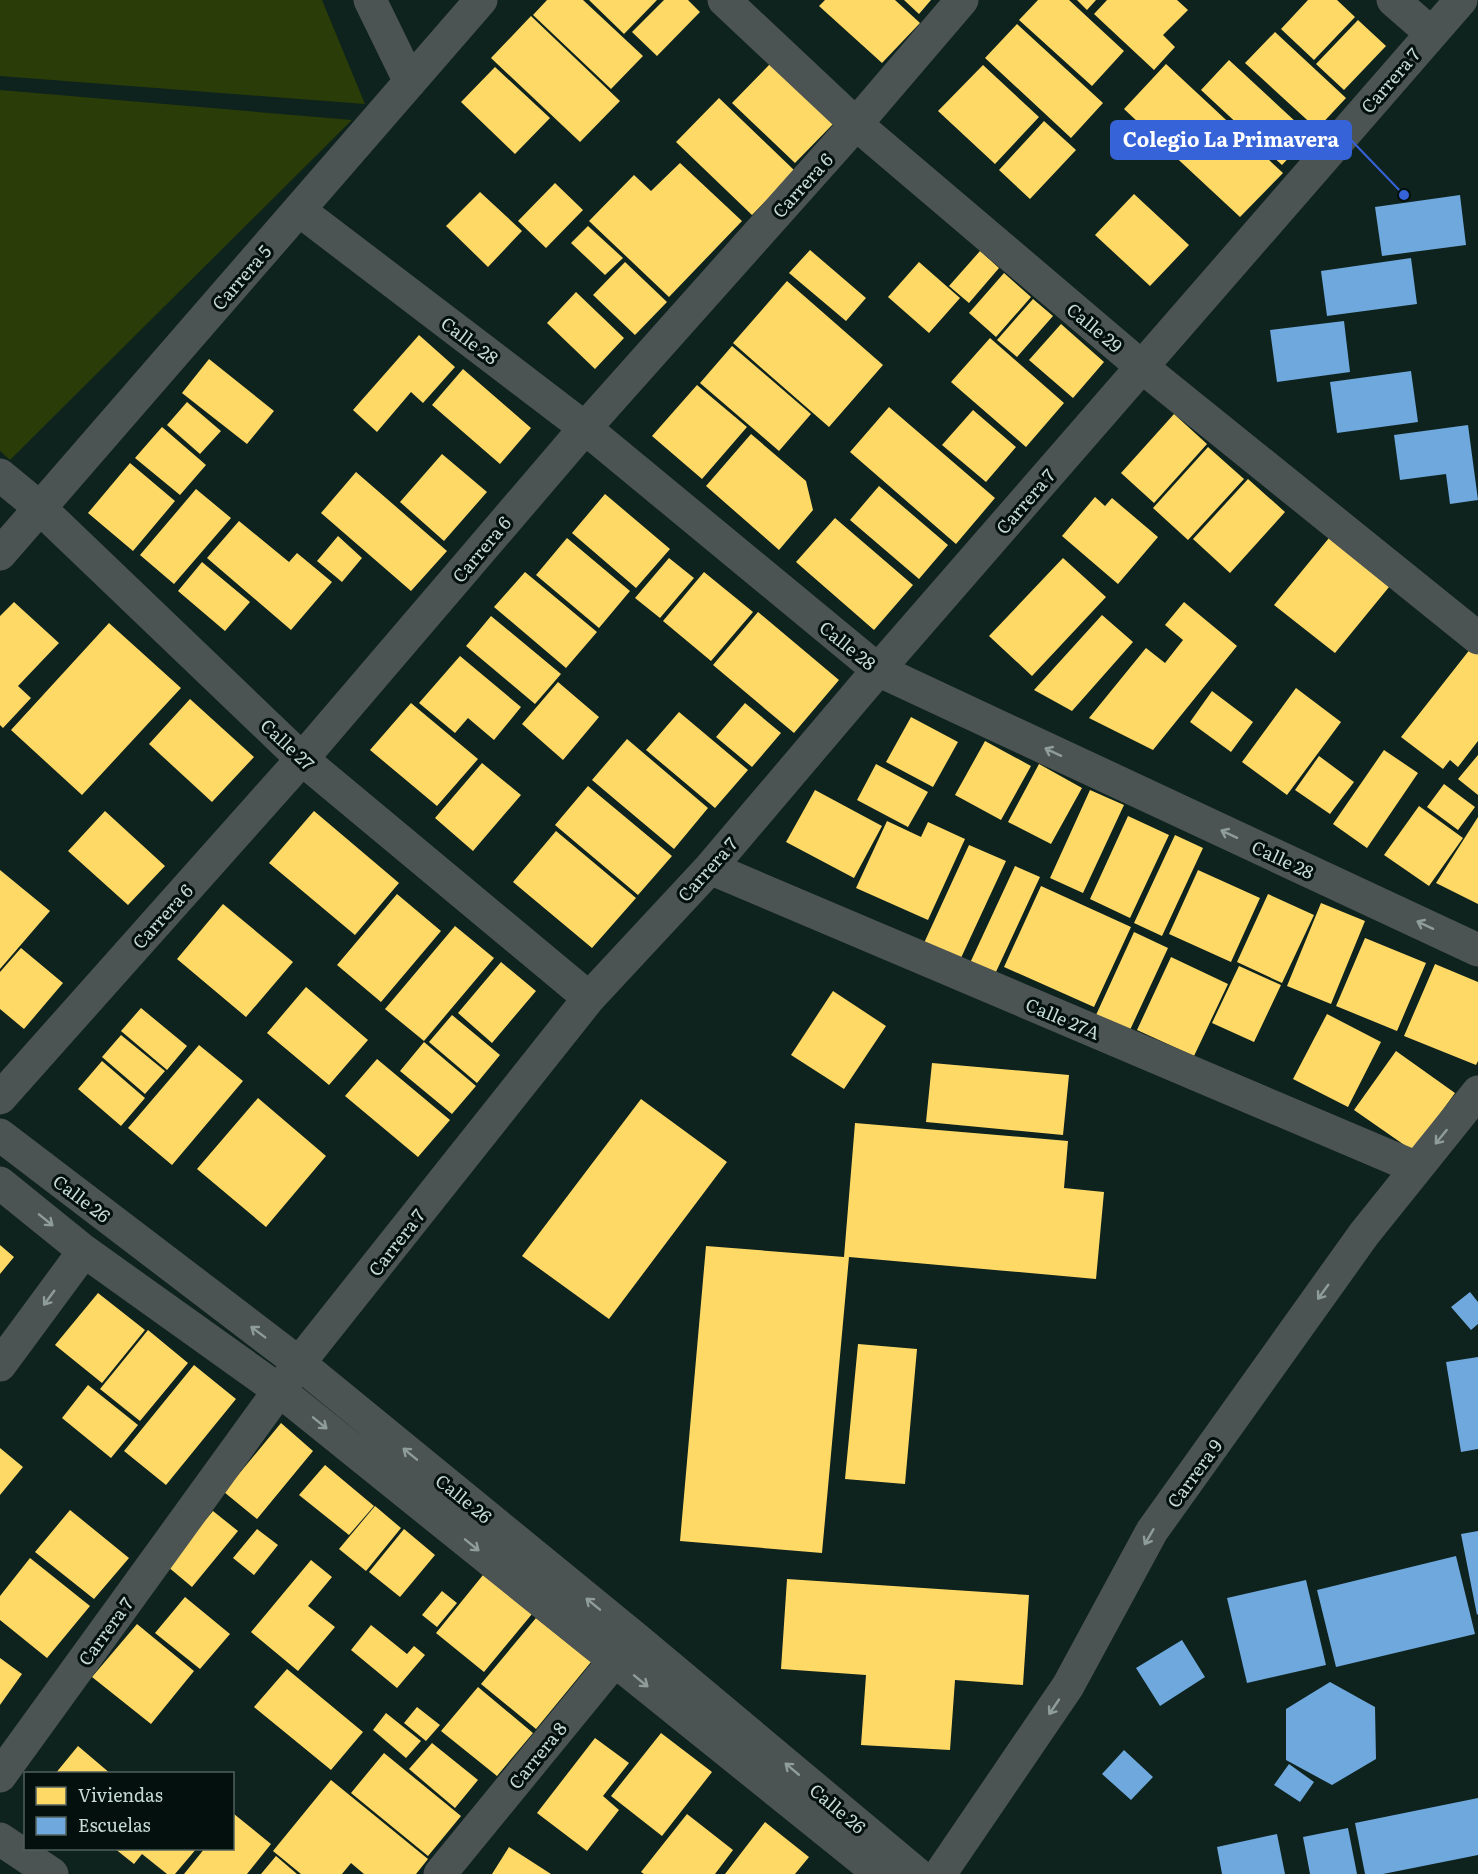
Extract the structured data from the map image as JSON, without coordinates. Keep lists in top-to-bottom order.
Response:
{
  "streets": {
    "street": [
      "Carrera 7",
      "Carrera 6",
      "Carrera 5",
      "Calle 29",
      "Calle 28",
      "Calle 27",
      "Calle 27A",
      "Calle 26",
      "Carrera 9",
      "Carrera 8"
    ]
  },
  "crossings": [
    ["Carrera 7", "Calle 29"],
    ["Carrera 7", "Calle 28"],
    ["Carrera 7", "Calle 27"],
    ["Carrera 7", "Calle 27A"],
    ["Carrera 7", "Calle 26"],
    ["Carrera 6", "Calle 29"],
    ["Carrera 6", "Calle 28"],
    ["Carrera 6", "Calle 27"],
    ["Carrera 5", "Calle 28"],
    ["Carrera 5", "Calle 27"],
    ["Calle 27A", "Carrera 9"],
    ["Calle 26", "Carrera 8"]
  ],
  "one_way": ["Calle 28", "Carrera 9"],
  "places": ["Colegio La Primavera"],
  "legend": ["Viviendas", "Escuelas"]
}
